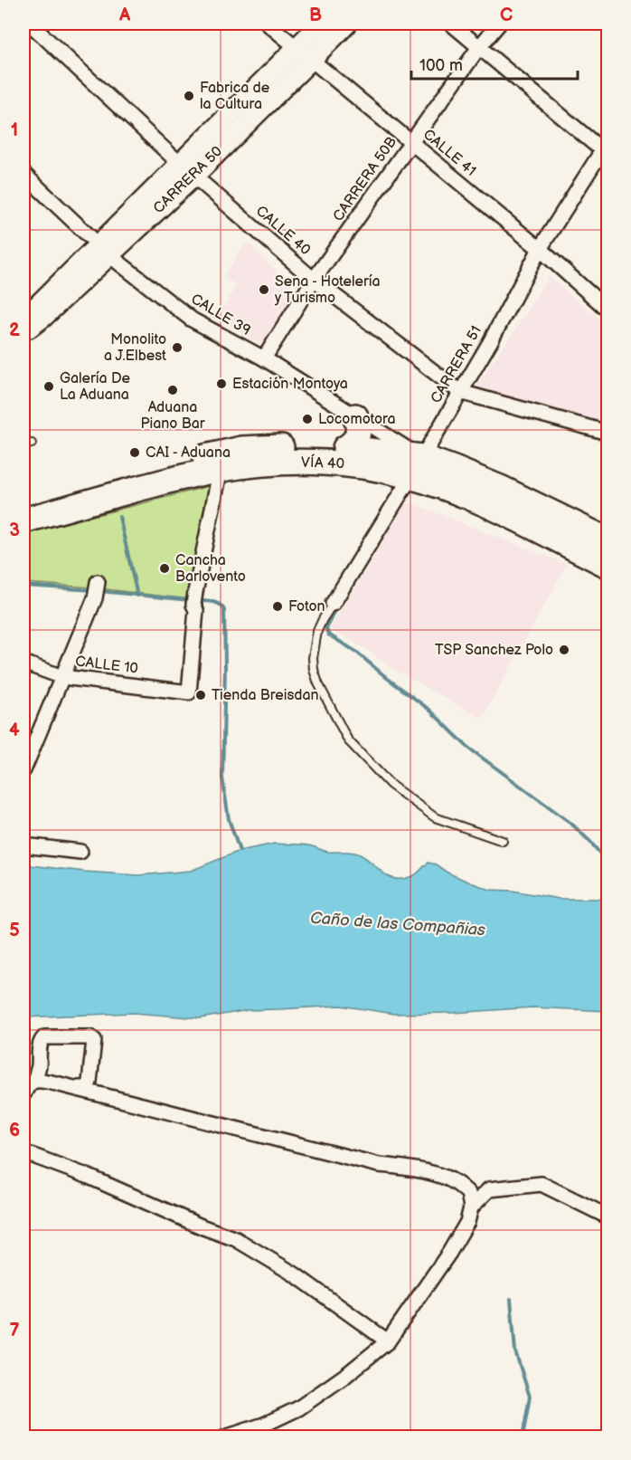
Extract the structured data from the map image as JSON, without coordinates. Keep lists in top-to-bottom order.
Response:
{
  "streets": {
    "highway": ["VÍA 40"],
    "street": [
      "CALLE 41",
      "CARRERA 50B",
      "CARRERA 50",
      "CALLE 40",
      "CALLE 39",
      "CARRERA 51",
      "CALLE 10"
    ]
  },
  "crossings": [
    ["CALLE 41", "CARRERA 50B"],
    ["CALLE 41", "CARRERA 50"],
    ["CALLE 41", "CARRERA 51"],
    ["CARRERA 50B", "CALLE 40"],
    ["CARRERA 50B", "CALLE 39"],
    ["CARRERA 50", "CALLE 40"],
    ["CARRERA 50", "CALLE 39"],
    ["CALLE 40", "CARRERA 51"],
    ["CALLE 39", "CARRERA 51"],
    ["CALLE 39", "VÍA 40"],
    ["CARRERA 51", "VÍA 40"],
    ["VÍA 40", "CALLE 10"]
  ],
  "water": ["Caño de las Compañias"],
  "places": [
    "Fabrica de la Cultura",
    "Sena - Hotelería y Turismo",
    "Monolito a J.Elbest",
    "Estación Montoya",
    "Galería De La Aduana",
    "Aduana Piano Bar",
    "Locomotora",
    "CAI - Aduana",
    "Cancha Barlovento",
    "Foton",
    "TSP Sanchez Polo",
    "Tienda Breisdan"
  ],
  "scale_bar": "100 m",
  "grid": {
    "columns": ["A", "B", "C"],
    "rows": [
      "1",
      "2",
      "3",
      "4",
      "5",
      "6",
      "7"
    ]
  }
}
